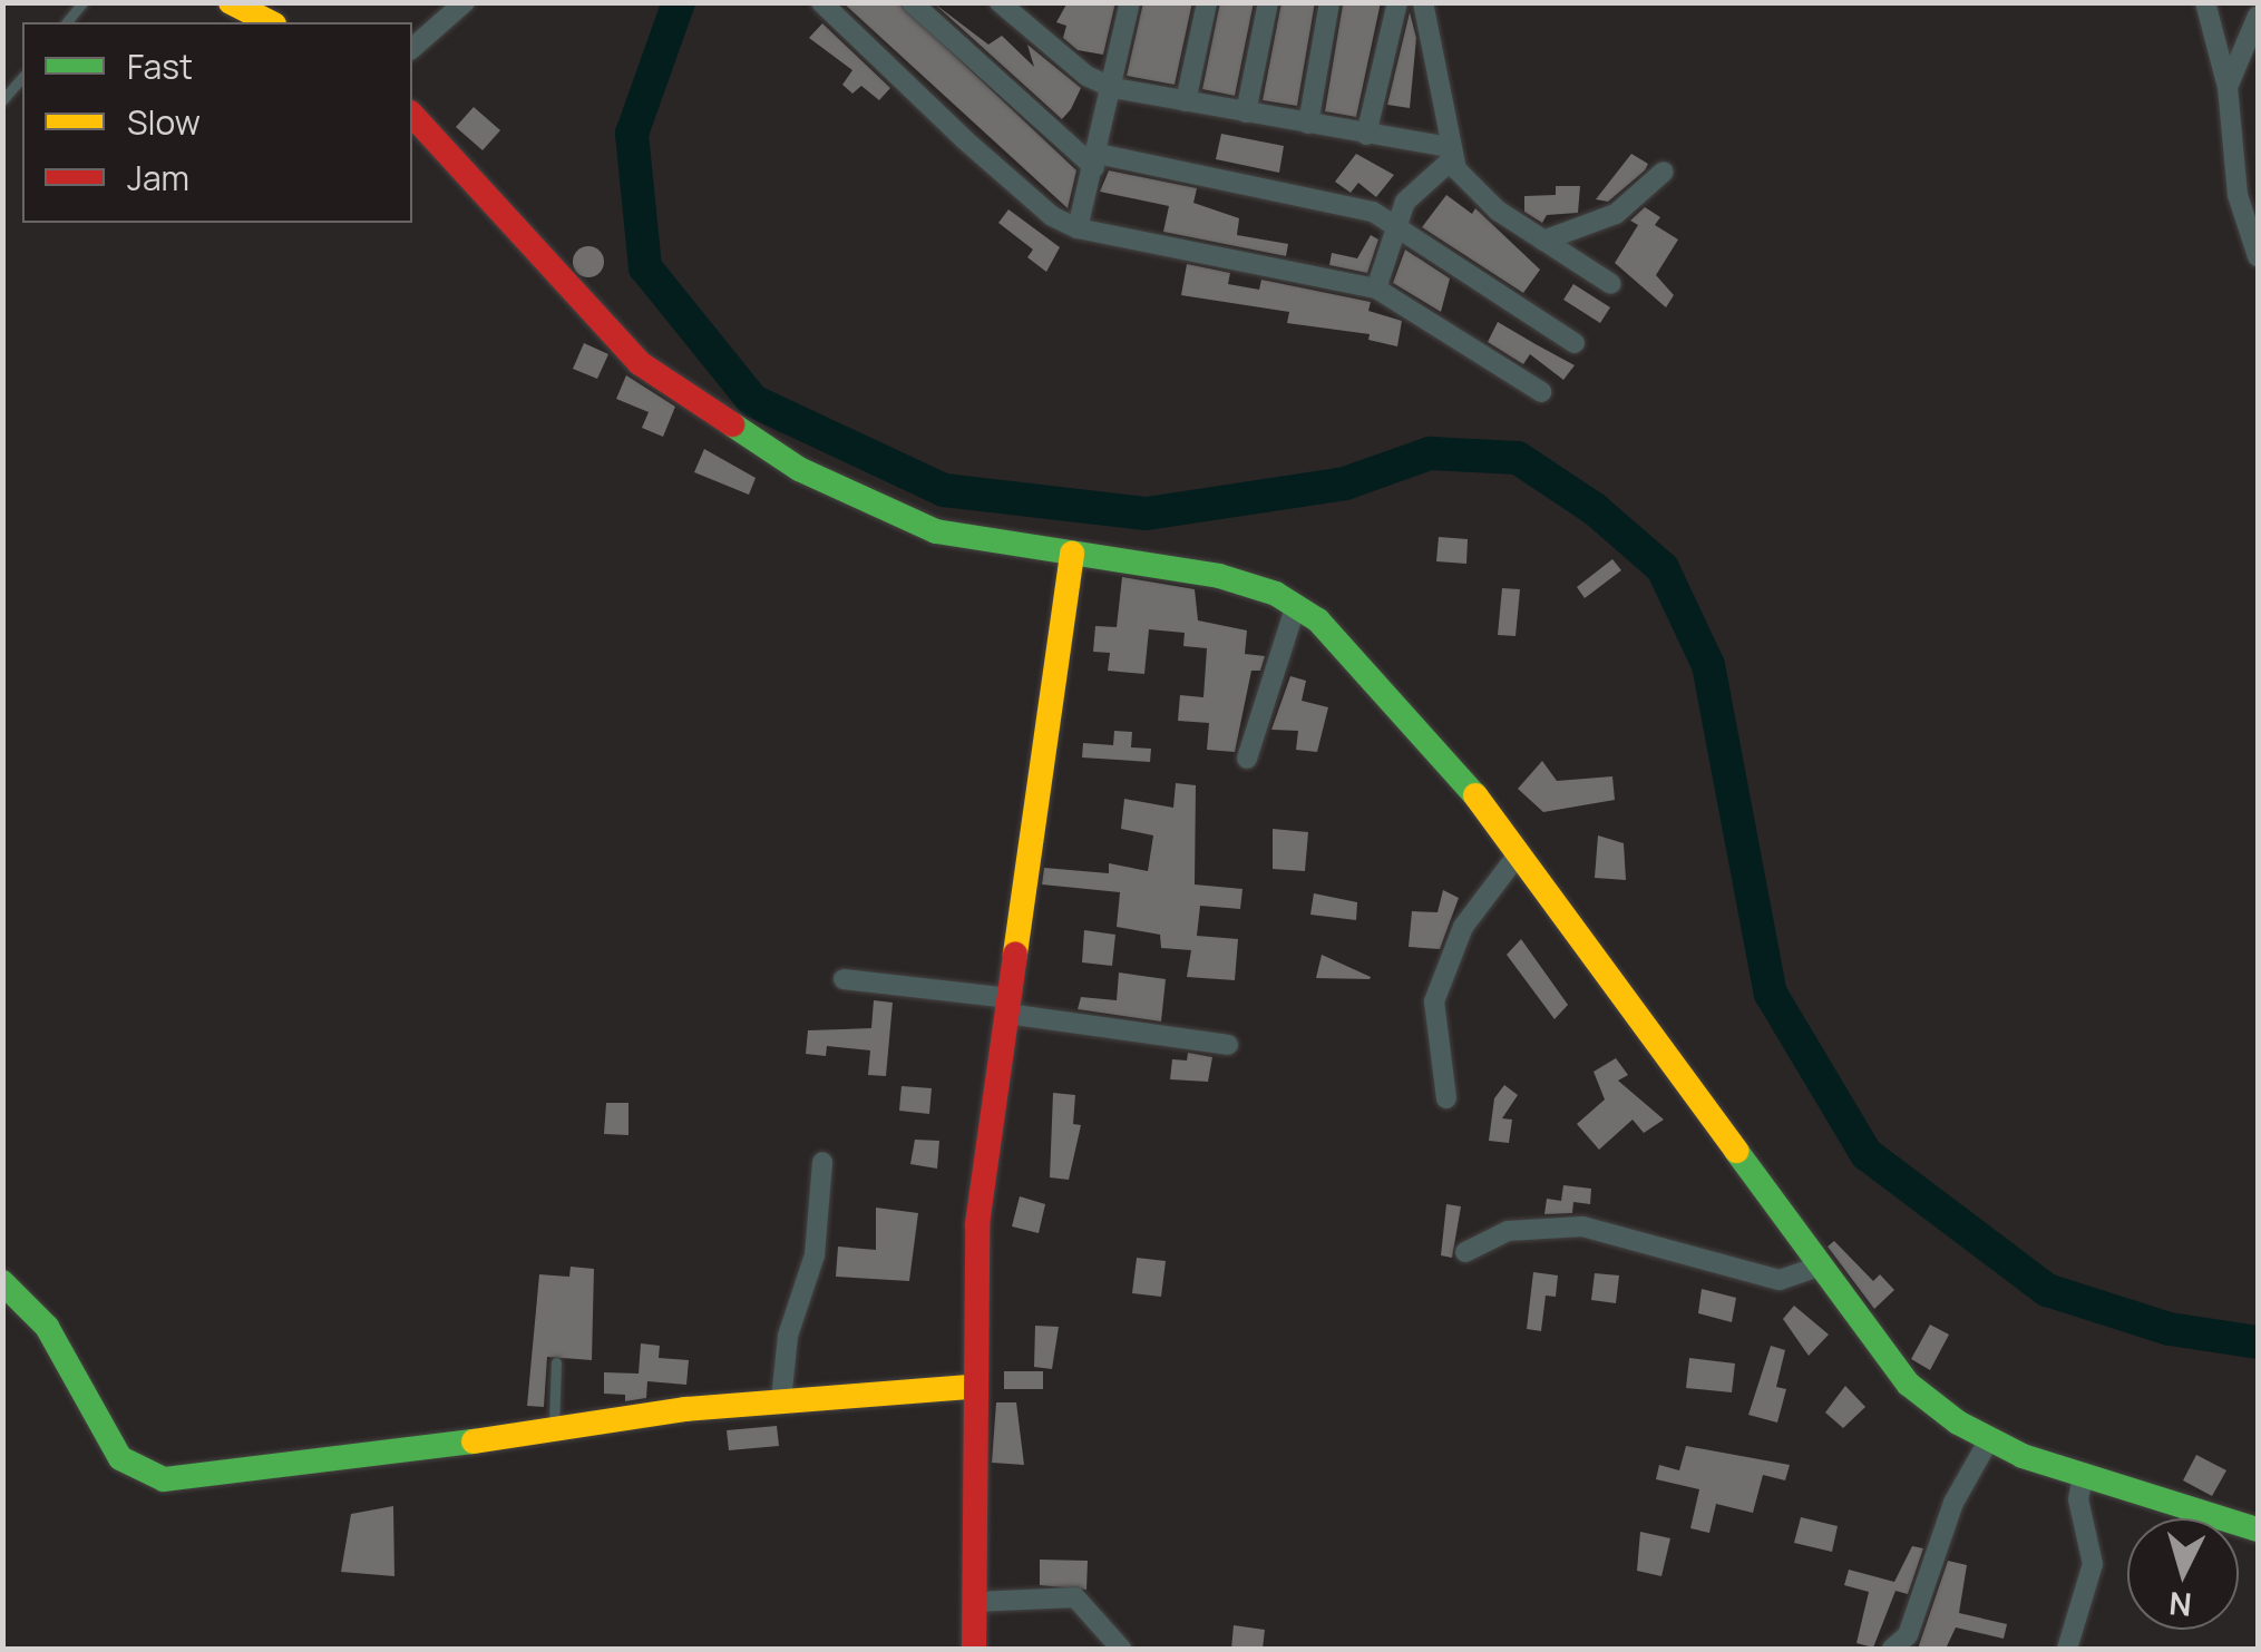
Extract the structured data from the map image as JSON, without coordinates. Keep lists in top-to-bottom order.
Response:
{
  "legend": ["Fast", "Slow", "Jam"],
  "north": "bottom"
}
